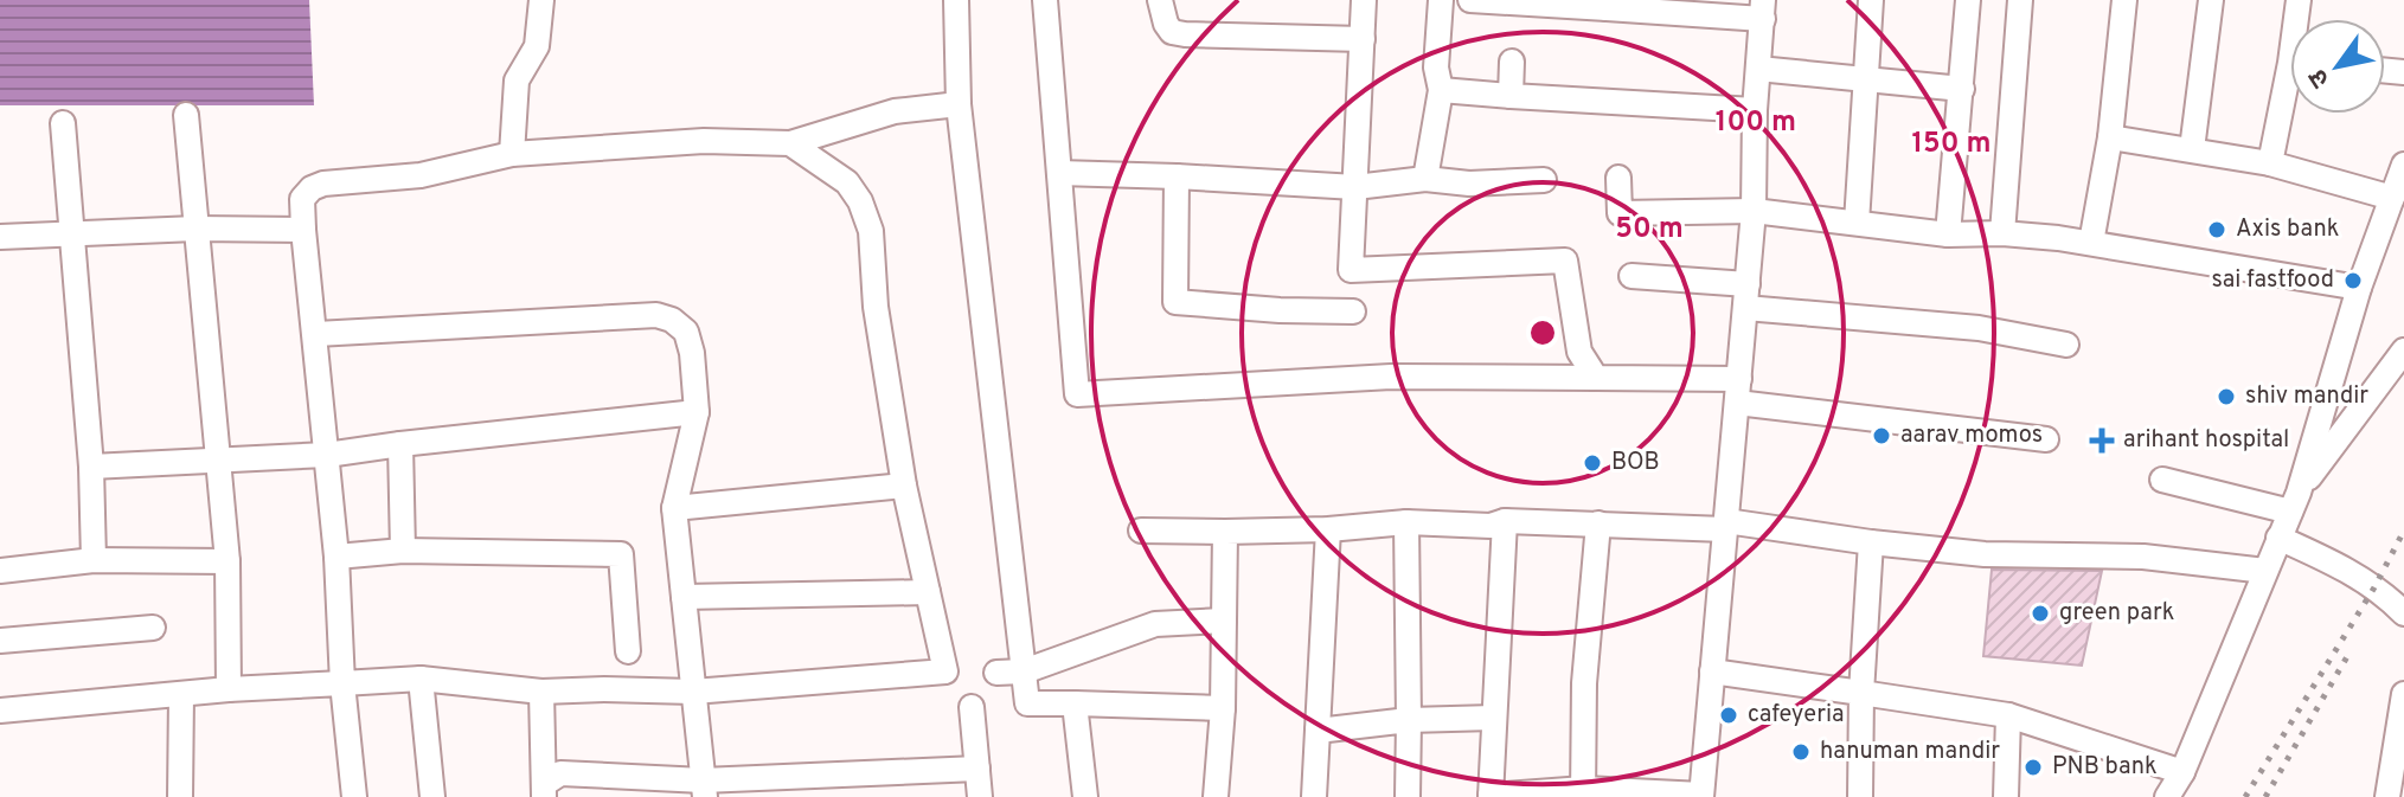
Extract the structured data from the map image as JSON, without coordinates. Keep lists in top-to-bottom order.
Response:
{
  "places": {
    "other": [
      "Axis bank",
      "sai fastfood",
      "shiv mandir",
      "aarav momos",
      "BOB",
      "green park",
      "cafeyeria",
      "hanuman mandir",
      "PNB bank"
    ],
    "health": ["arihant hospital"]
  },
  "north": "bottom left",
  "rings": ["100 m", "150 m", "50 m"]
}
